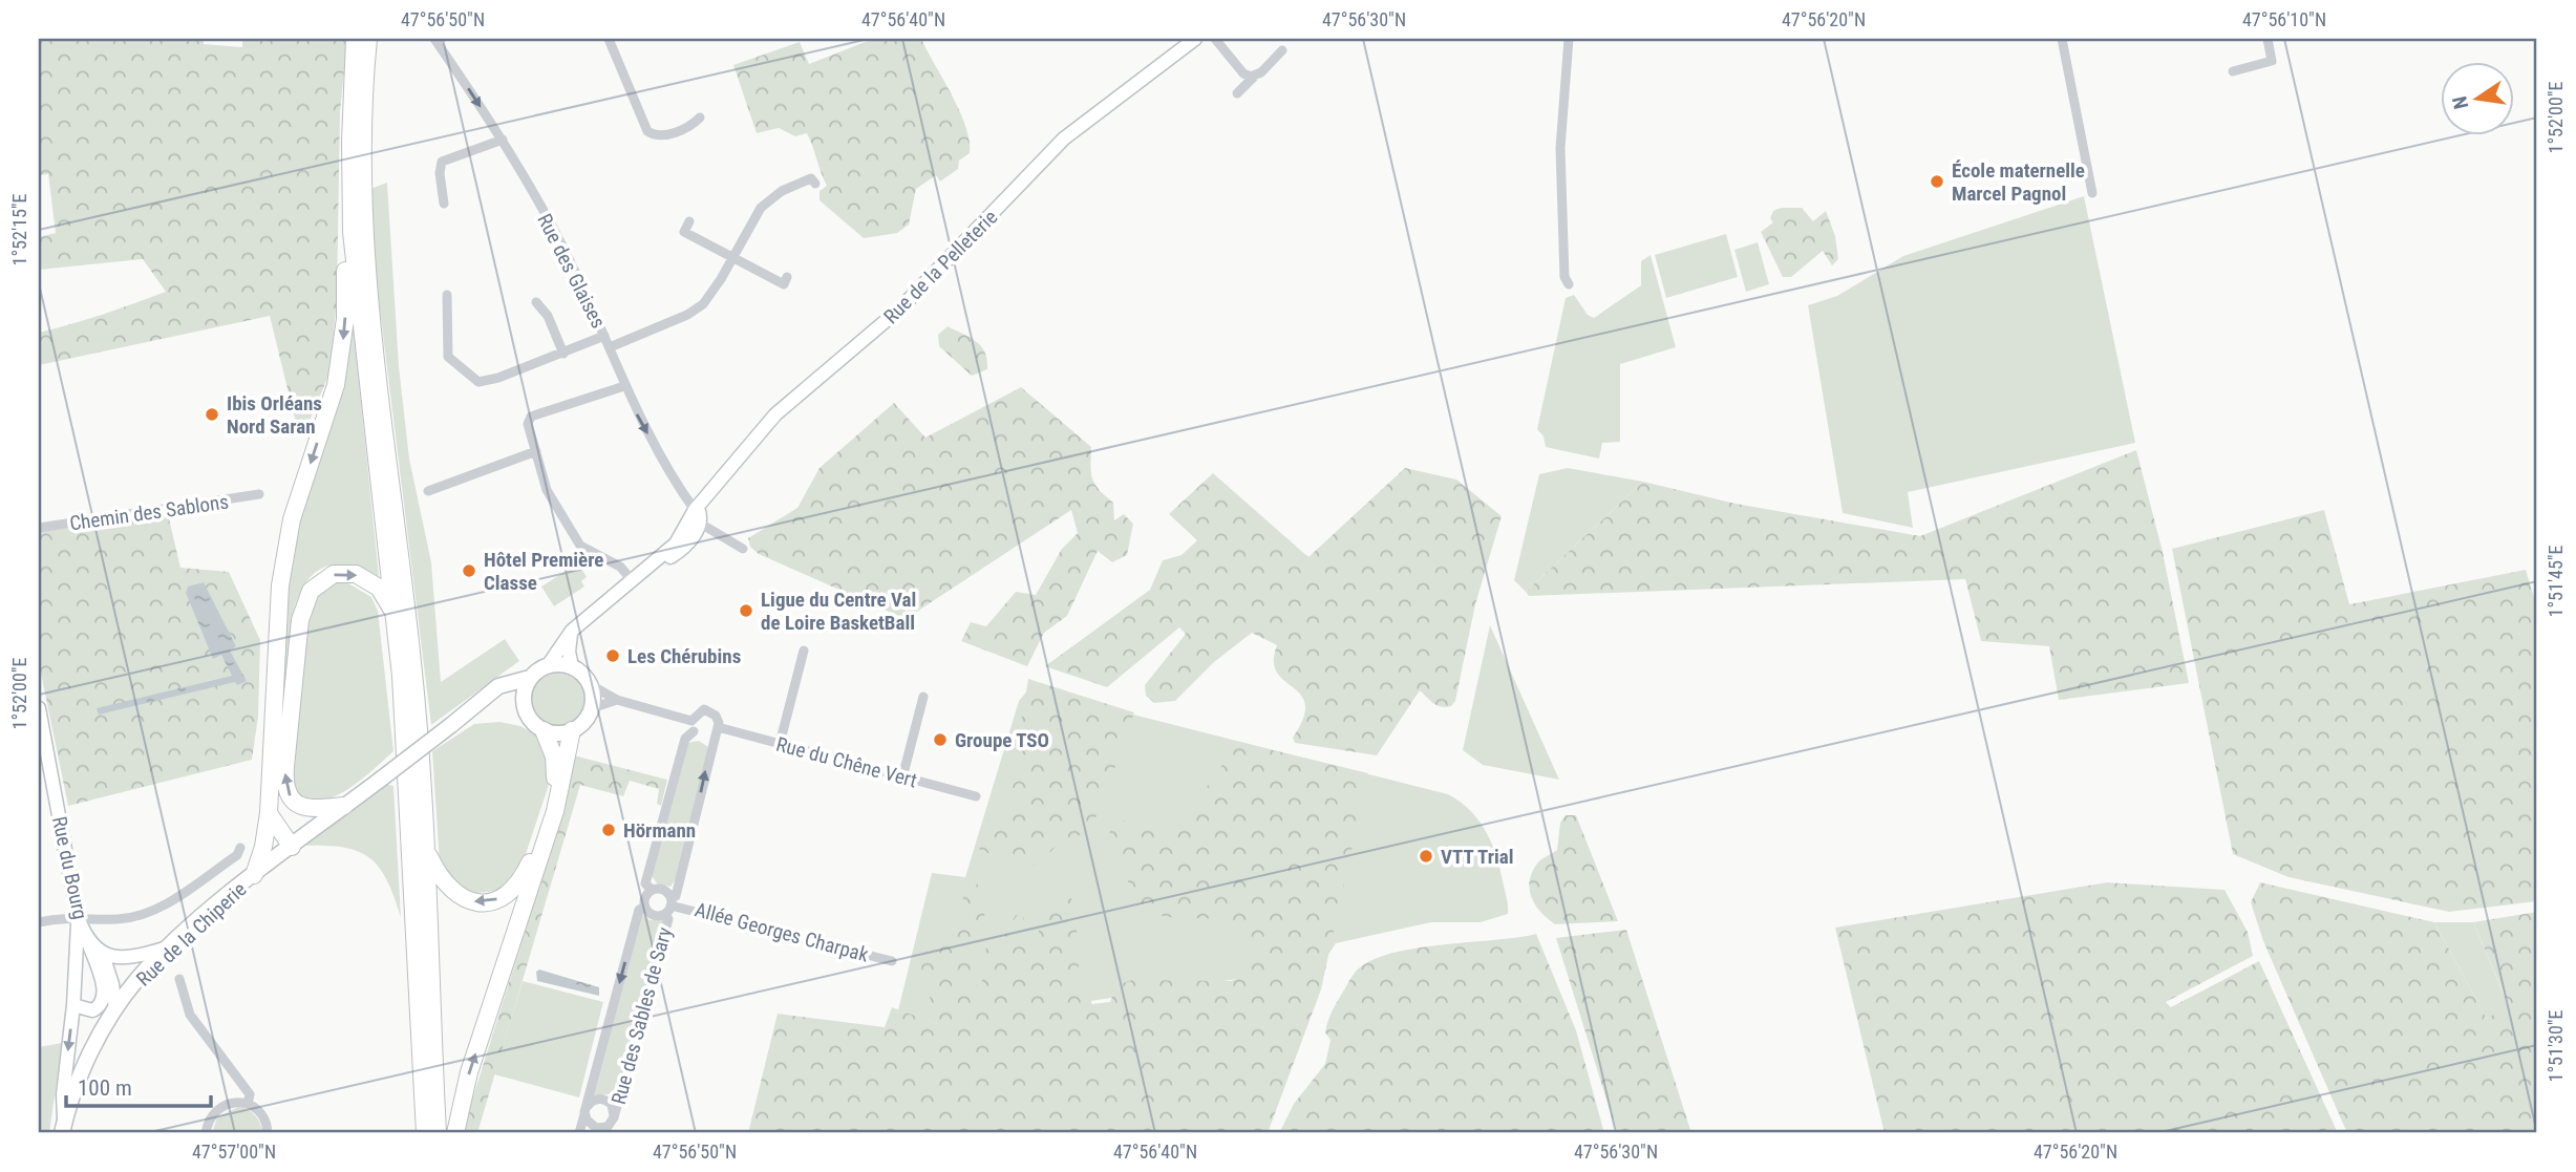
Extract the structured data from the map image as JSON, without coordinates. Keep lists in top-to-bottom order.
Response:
{
  "streets": {
    "main road": ["Rue de la Pelleterie", "Rue du Bourg", "Rue de la Chiperie"],
    "street": [
      "Rue des Glaises",
      "Chemin des Sablons",
      "Rue du Chêne Vert",
      "Allée Georges Charpak",
      "Rue des Sables de Sary"
    ]
  },
  "crossings": [
    ["Rue de la Pelleterie", "Rue des Glaises"],
    ["Rue du Chêne Vert", "Rue des Sables de Sary"],
    ["Allée Georges Charpak", "Rue des Sables de Sary"]
  ],
  "one_way": ["Rue des Glaises"],
  "places": [
    "École maternelle Marcel Pagnol",
    "Ibis Orléans Nord Saran",
    "Hôtel Première Classe",
    "Ligue du Centre Val de Loire BasketBall",
    "Les Chérubins",
    "Groupe TSO",
    "Hörmann",
    "VTT Trial"
  ],
  "scale_bar": "100 m",
  "north": "left",
  "coordinates": [
    "47°56'50\"N",
    "47°56'40\"N",
    "47°56'30\"N",
    "47°56'20\"N",
    "47°56'10\"N",
    "1°52'00\"E",
    "1°52'15\"E",
    "1°51'45\"E",
    "1°51'30\"E",
    "47°57'00\"N"
  ]
}
